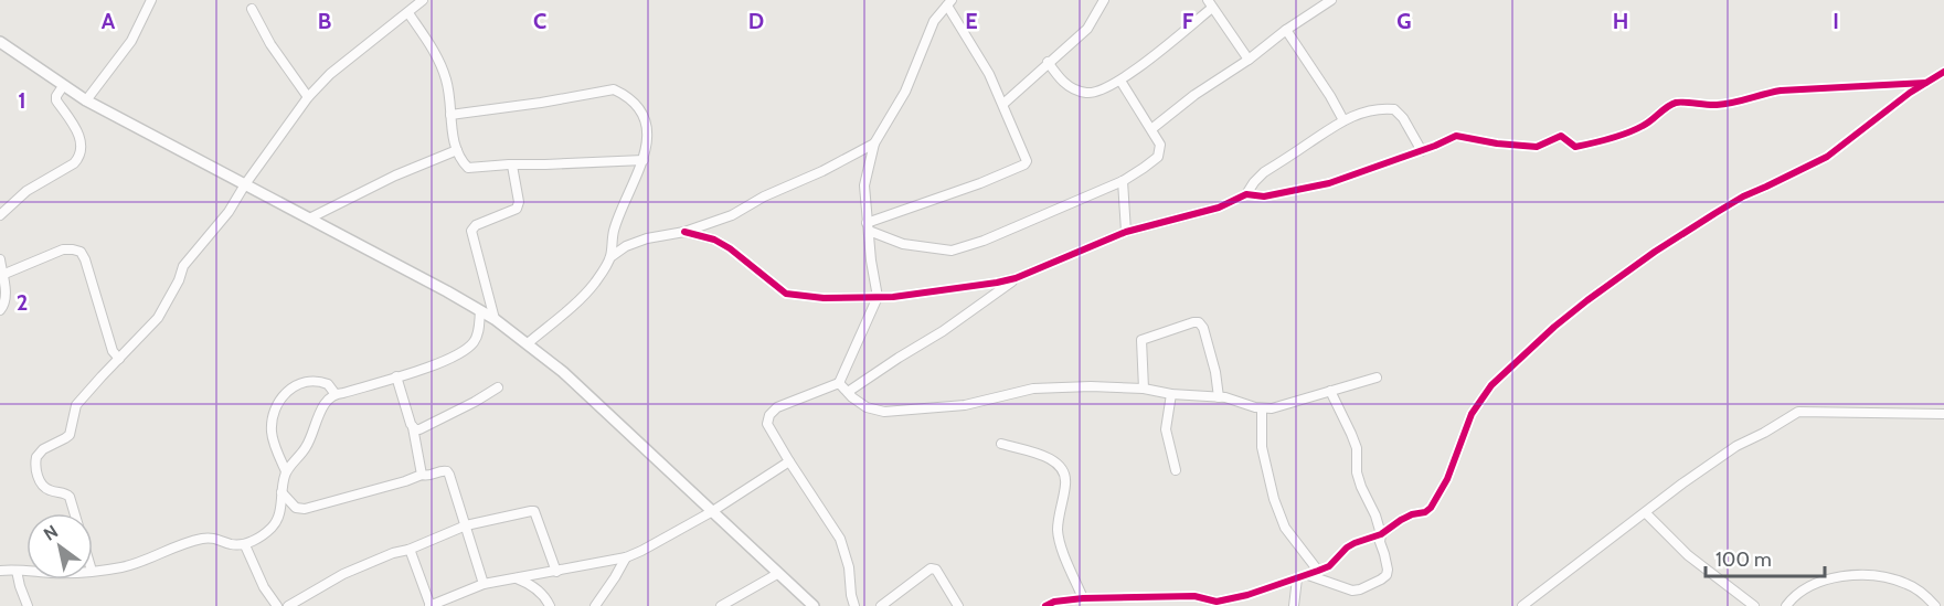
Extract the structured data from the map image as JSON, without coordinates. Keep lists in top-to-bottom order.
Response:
{
  "scale_bar": "100 m",
  "north": "top left",
  "grid": {
    "columns": [
      "A",
      "B",
      "C",
      "D",
      "E",
      "F",
      "G",
      "H",
      "I"
    ],
    "rows": ["1", "2"]
  }
}
